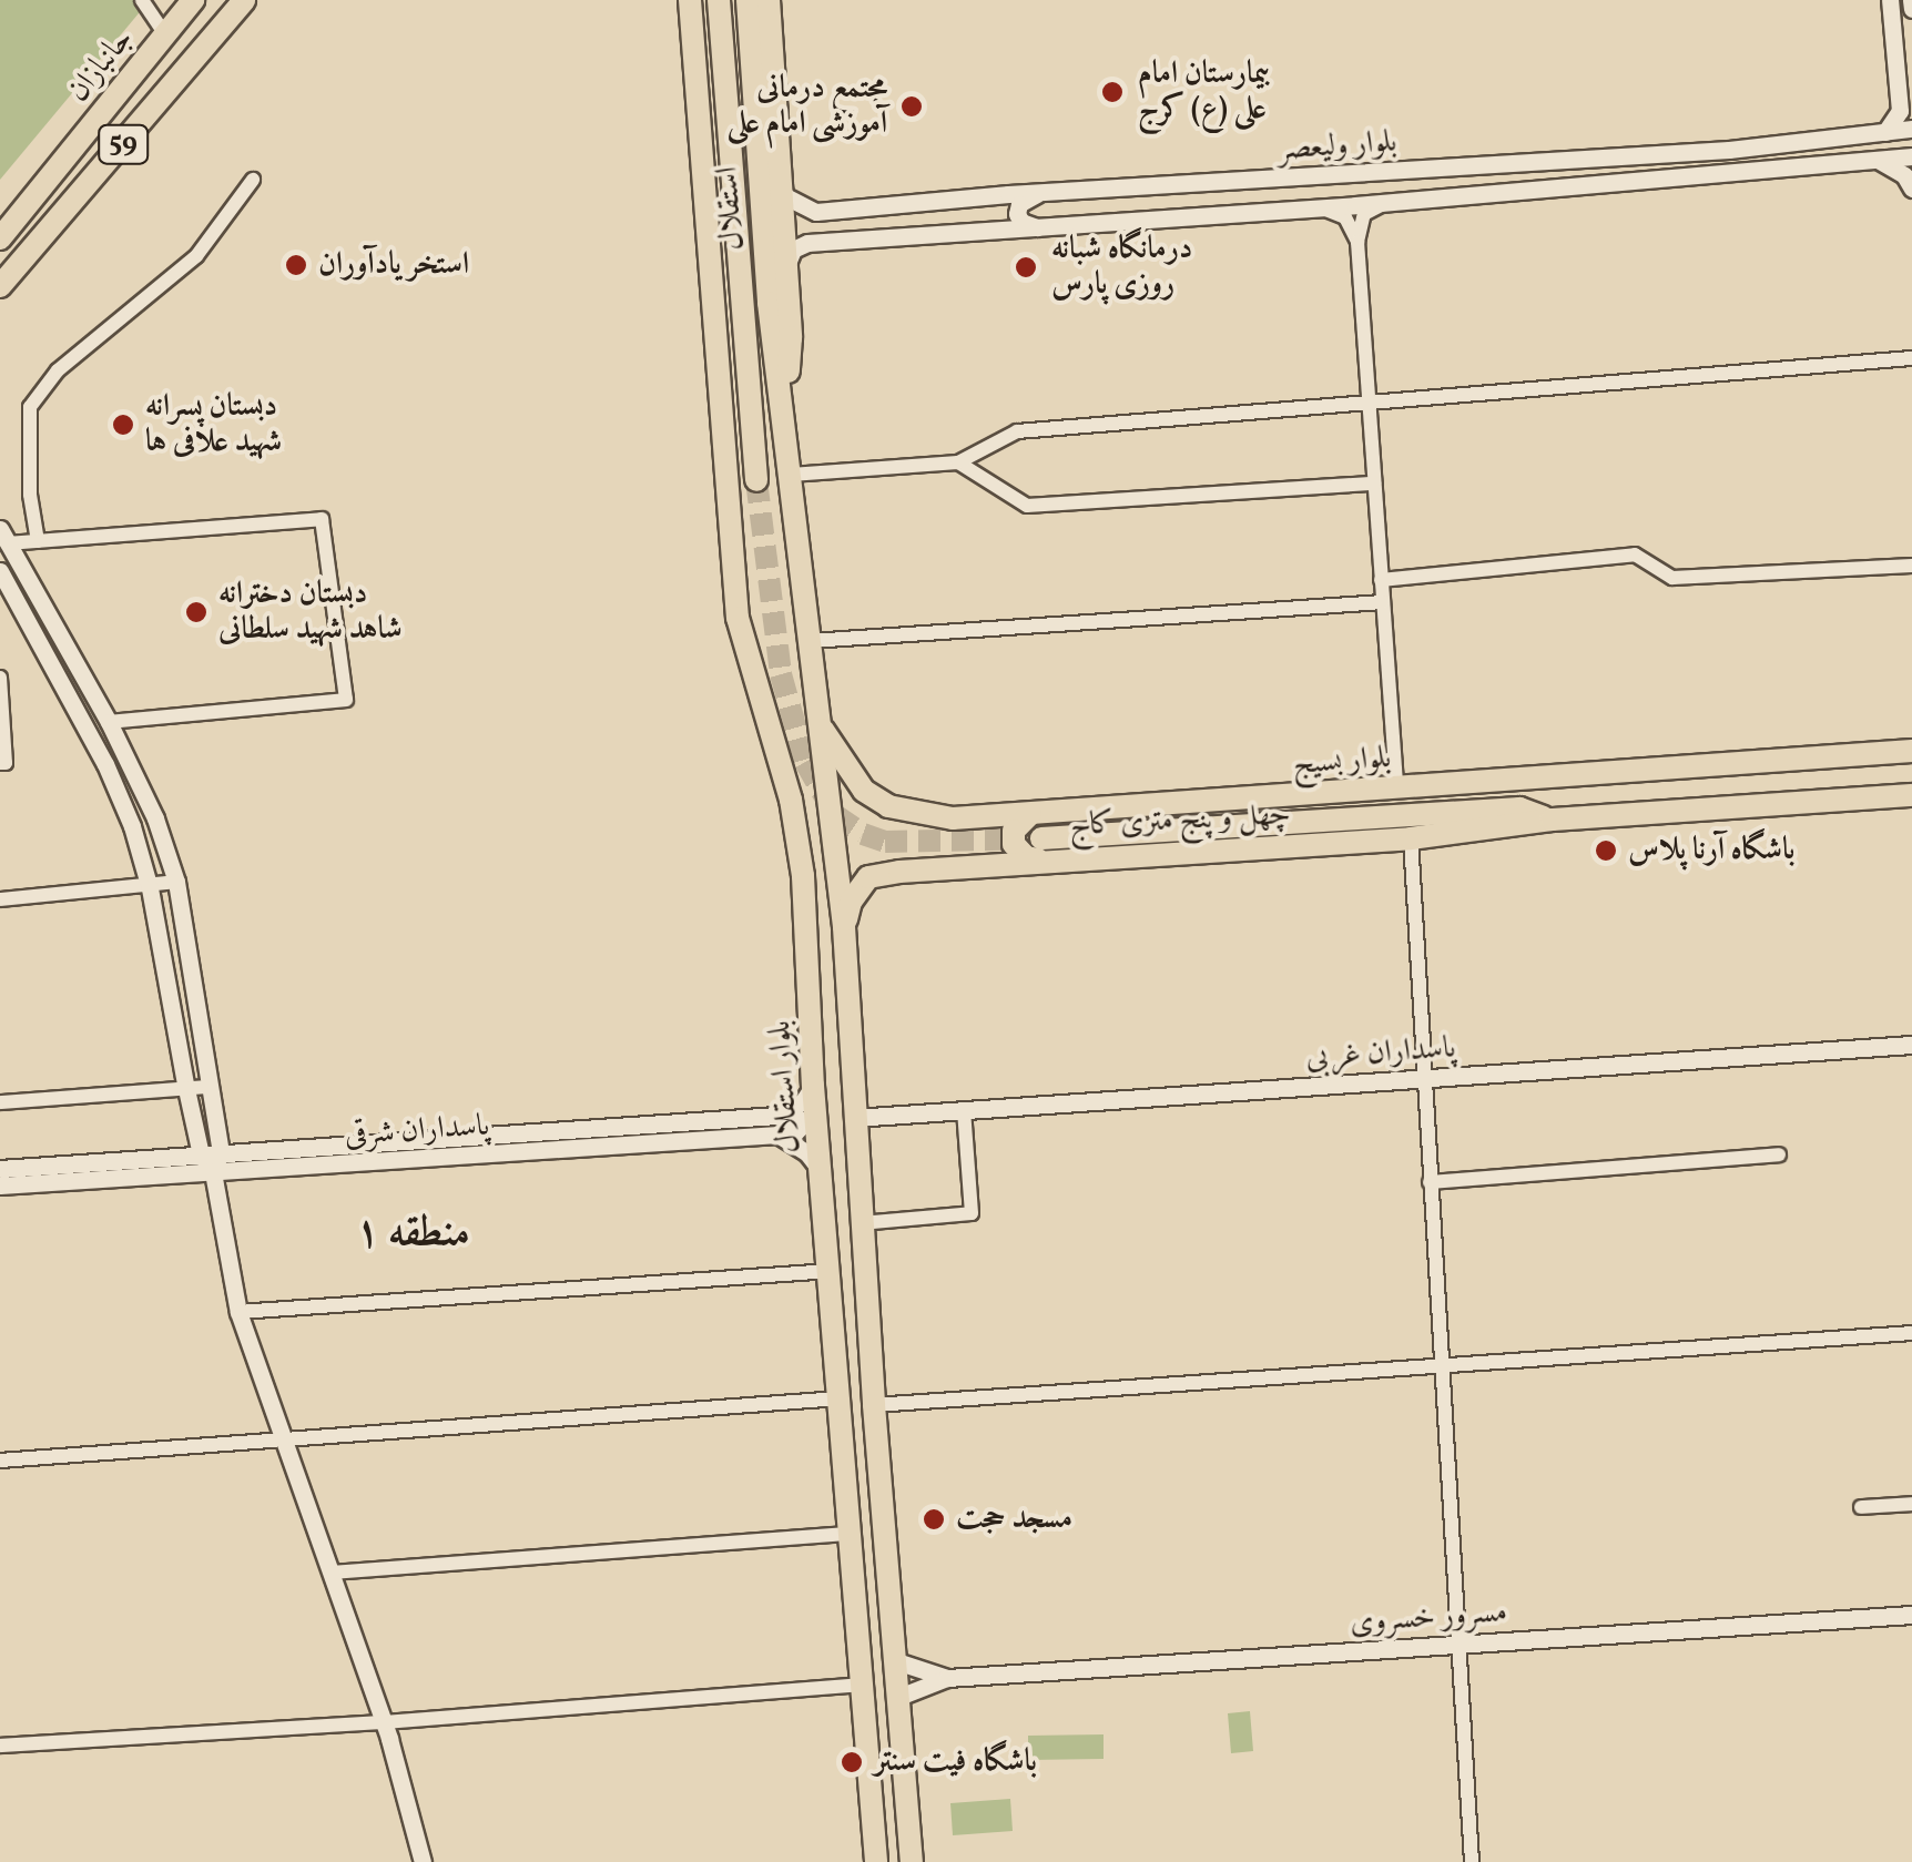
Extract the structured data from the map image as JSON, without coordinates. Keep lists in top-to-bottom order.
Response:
{
  "streets": {
    "main road": [
      "جانبازان",
      "59",
      "استقلال",
      "بلوار بسیج",
      "چهل و پنج متری کاج",
      "بلوار استقلال"
    ],
    "street": [
      "بلوار ولیعصر",
      "پاسداران غربی",
      "پاسداران شرقی",
      "مسرور خسروی"
    ]
  },
  "districts": ["منطقه ۱"],
  "places": [
    "بیمارستان امام علی (ع) کرج",
    "مجتمع درمانی آموزشی امام علی",
    "استخر یادآوران",
    "درمانگاه شبانه روزی پارس",
    "دبستان پسرانه شهید علافی ها",
    "دبستان دخترانه شاهد شهید سلطانی",
    "باشگاه آرنا پلاس",
    "مسجد حجت",
    "باشگاه فیت سنتر"
  ]
}
